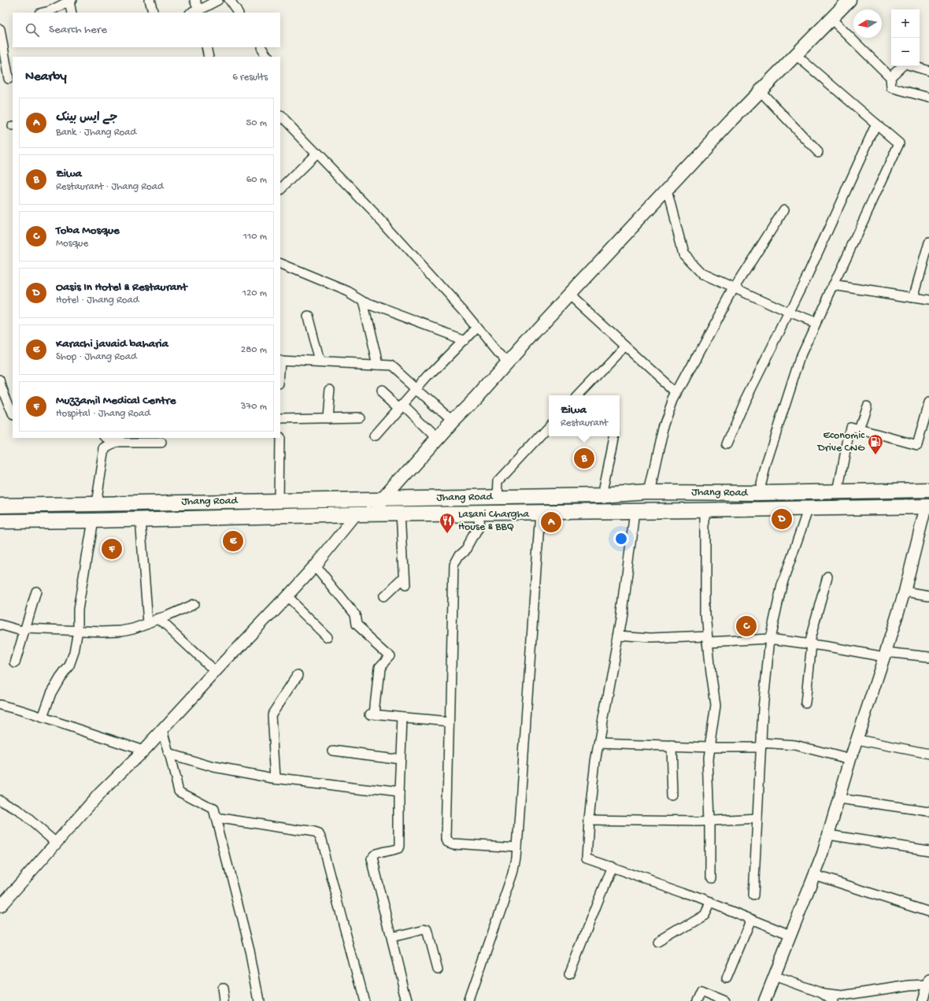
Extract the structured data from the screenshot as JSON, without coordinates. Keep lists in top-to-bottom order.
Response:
{
  "streets": {
    "main road": ["Jhang Road"]
  },
  "places": {
    "fuel station": ["Economic Drive CNG"],
    "restaurant": ["Lasani Chargha House & BBQ"]
  },
  "north": "left",
  "page": {
    "map_buttons": ["+", "−"],
    "search": "Search here",
    "heading": ["Nearby", "6 results"],
    "list": [
      {
        "mark": "A",
        "name": "جے ایس بینک",
        "note": "Bank · Jhang Road",
        "value": "50 m"
      },
      {
        "mark": "B",
        "name": "Ziwa",
        "note": "Restaurant · Jhang Road",
        "value": "60 m"
      },
      {
        "mark": "C",
        "name": "Toba Mosque",
        "note": "Mosque",
        "value": "110 m"
      },
      {
        "mark": "D",
        "name": "Oasis In Hotel & Restaurant",
        "note": "Hotel · Jhang Road",
        "value": "120 m"
      },
      {
        "mark": "E",
        "name": "Karachi javaid baharia",
        "note": "Shop · Jhang Road",
        "value": "280 m"
      },
      {
        "mark": "F",
        "name": "Muzzamil Medical Centre",
        "note": "Hospital · Jhang Road",
        "value": "370 m"
      }
    ],
    "popup": ["Ziwa", "Restaurant"],
    "pins": [
      "B",
      "D",
      "A",
      "E",
      "F",
      "C"
    ]
  }
}
